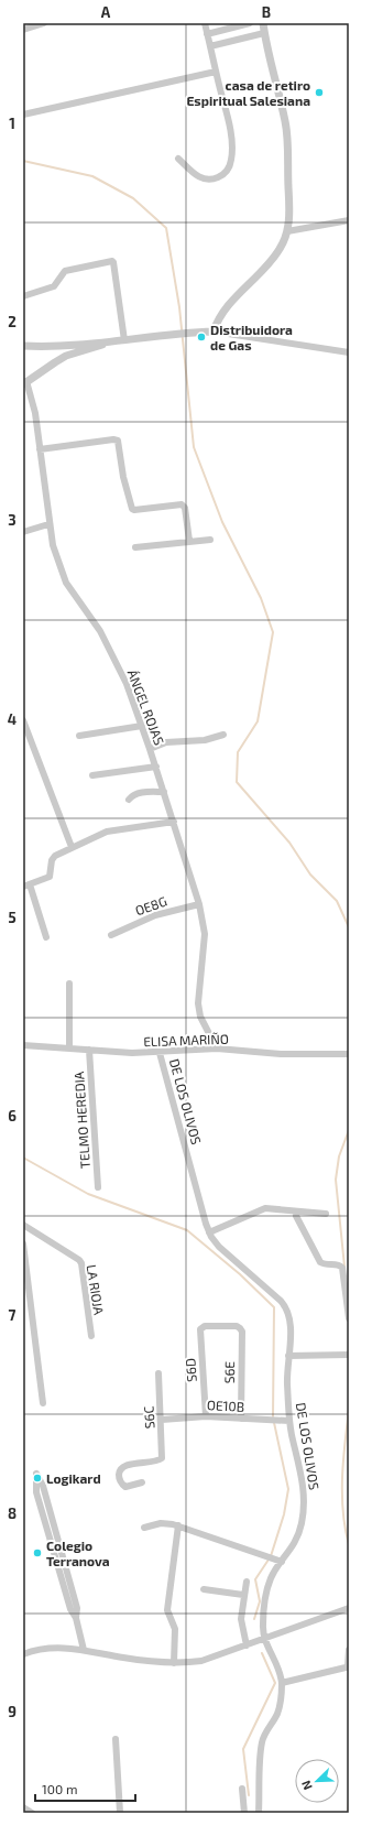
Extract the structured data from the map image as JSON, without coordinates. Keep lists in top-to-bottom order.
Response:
{
  "streets": {
    "street": [
      "ÁNGEL ROJAS",
      "OE8G",
      "ELISA MARIÑO",
      "DE LOS OLIVOS",
      "TELMO HEREDIA",
      "LA RIOJA",
      "S6D",
      "S6E",
      "OE10B",
      "S6C"
    ]
  },
  "crossings": [
    ["ÁNGEL ROJAS", "OE8G"],
    ["ÁNGEL ROJAS", "ELISA MARIÑO"],
    ["ELISA MARIÑO", "DE LOS OLIVOS"],
    ["ELISA MARIÑO", "TELMO HEREDIA"],
    ["DE LOS OLIVOS", "OE10B"],
    ["S6D", "S6E"],
    ["S6D", "OE10B"],
    ["S6E", "OE10B"],
    ["OE10B", "S6C"]
  ],
  "places": [
    "casa de retiro Espiritual Salesiana",
    "Distribuidora de Gas",
    "Logikard",
    "Colegio Terranova"
  ],
  "scale_bar": "100 m",
  "north": "bottom left",
  "grid": {
    "columns": ["A", "B"],
    "rows": [
      "1",
      "2",
      "3",
      "4",
      "5",
      "6",
      "7",
      "8",
      "9"
    ]
  }
}
